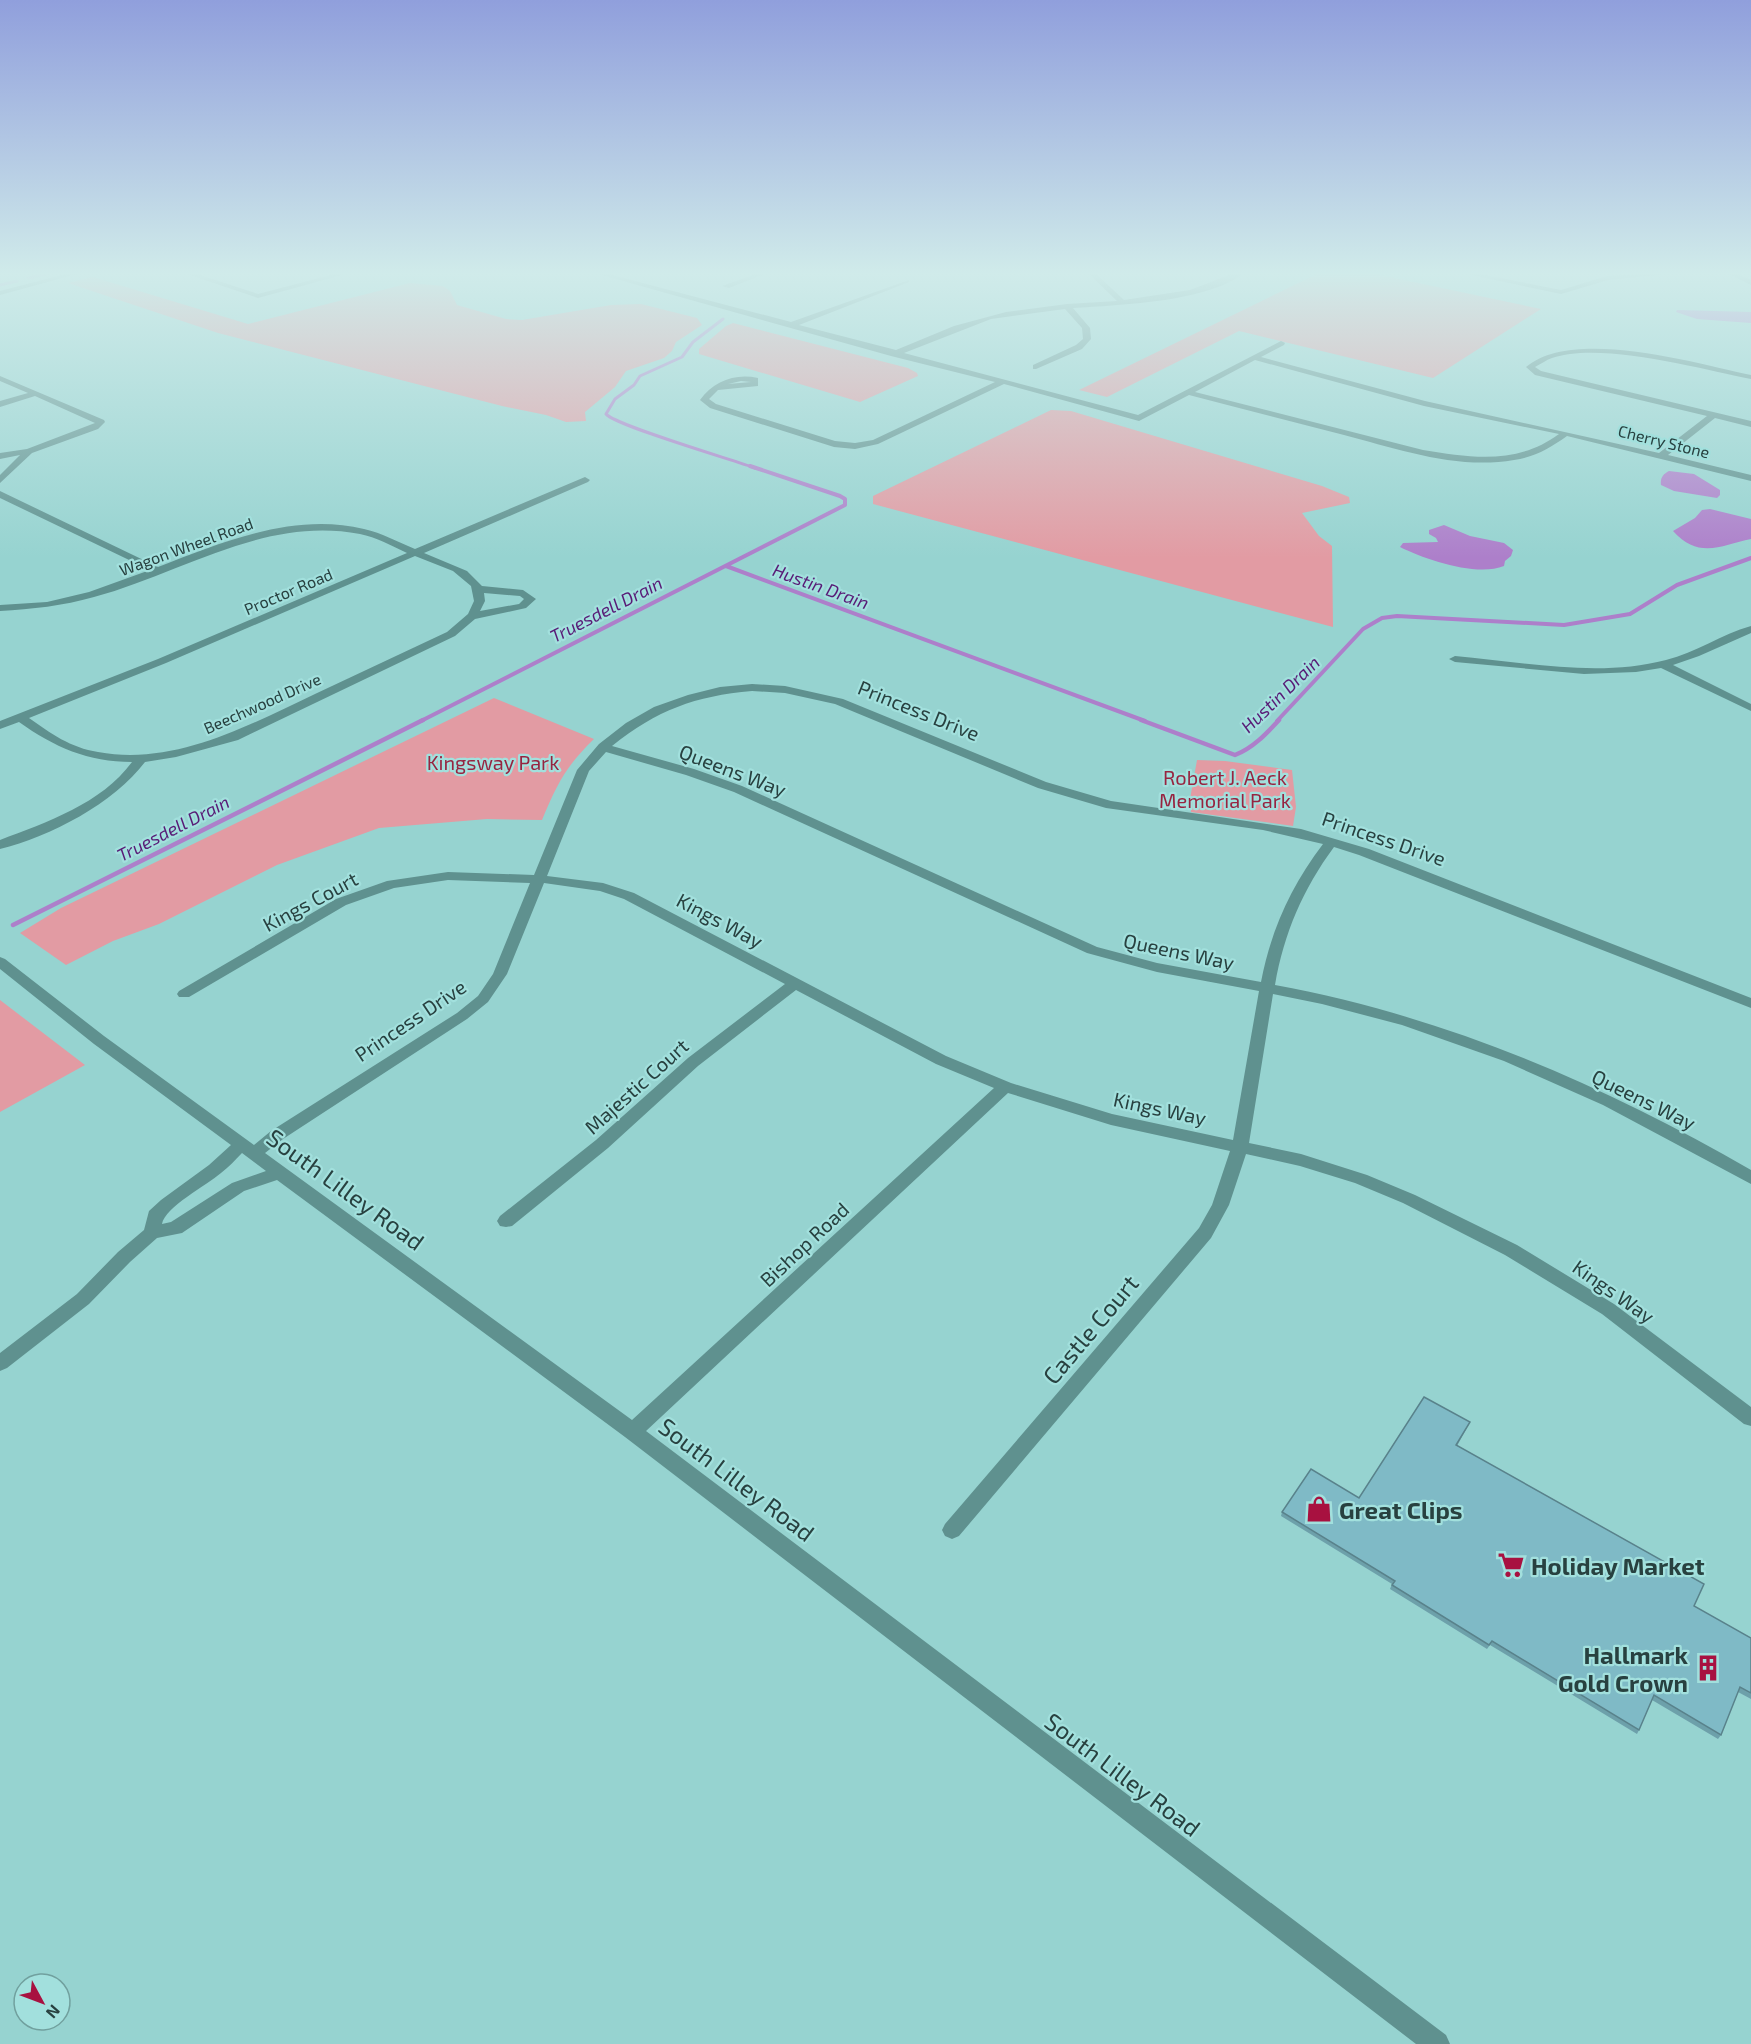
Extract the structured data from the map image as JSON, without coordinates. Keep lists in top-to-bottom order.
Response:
{
  "streets": {
    "street": [
      "Cherry Stone",
      "Wagon Wheel Road",
      "Proctor Road",
      "Beechwood Drive",
      "Princess Drive",
      "Queens Way",
      "Kings Court",
      "Kings Way",
      "Majestic Court",
      "South Lilley Road",
      "Bishop Road",
      "Castle Court"
    ]
  },
  "crossings": [
    ["Wagon Wheel Road", "Proctor Road"],
    ["Proctor Road", "Beechwood Drive"],
    ["Princess Drive", "Queens Way"],
    ["Princess Drive", "Kings Court"],
    ["Princess Drive", "Kings Way"],
    ["Princess Drive", "South Lilley Road"],
    ["Princess Drive", "Castle Court"],
    ["Queens Way", "Castle Court"],
    ["Kings Court", "Kings Way"],
    ["Kings Way", "Majestic Court"],
    ["Kings Way", "Bishop Road"],
    ["Kings Way", "Castle Court"],
    ["South Lilley Road", "Bishop Road"]
  ],
  "water": ["Hustin Drain", "Truesdell Drain"],
  "parks": ["Kingsway Park", "Robert J. Aeck Memorial Park"],
  "places": {
    "shop": ["Great Clips"],
    "supermarket": ["Holiday Market"],
    "building": ["Hallmark Gold Crown"]
  },
  "north": "bottom right"
}
